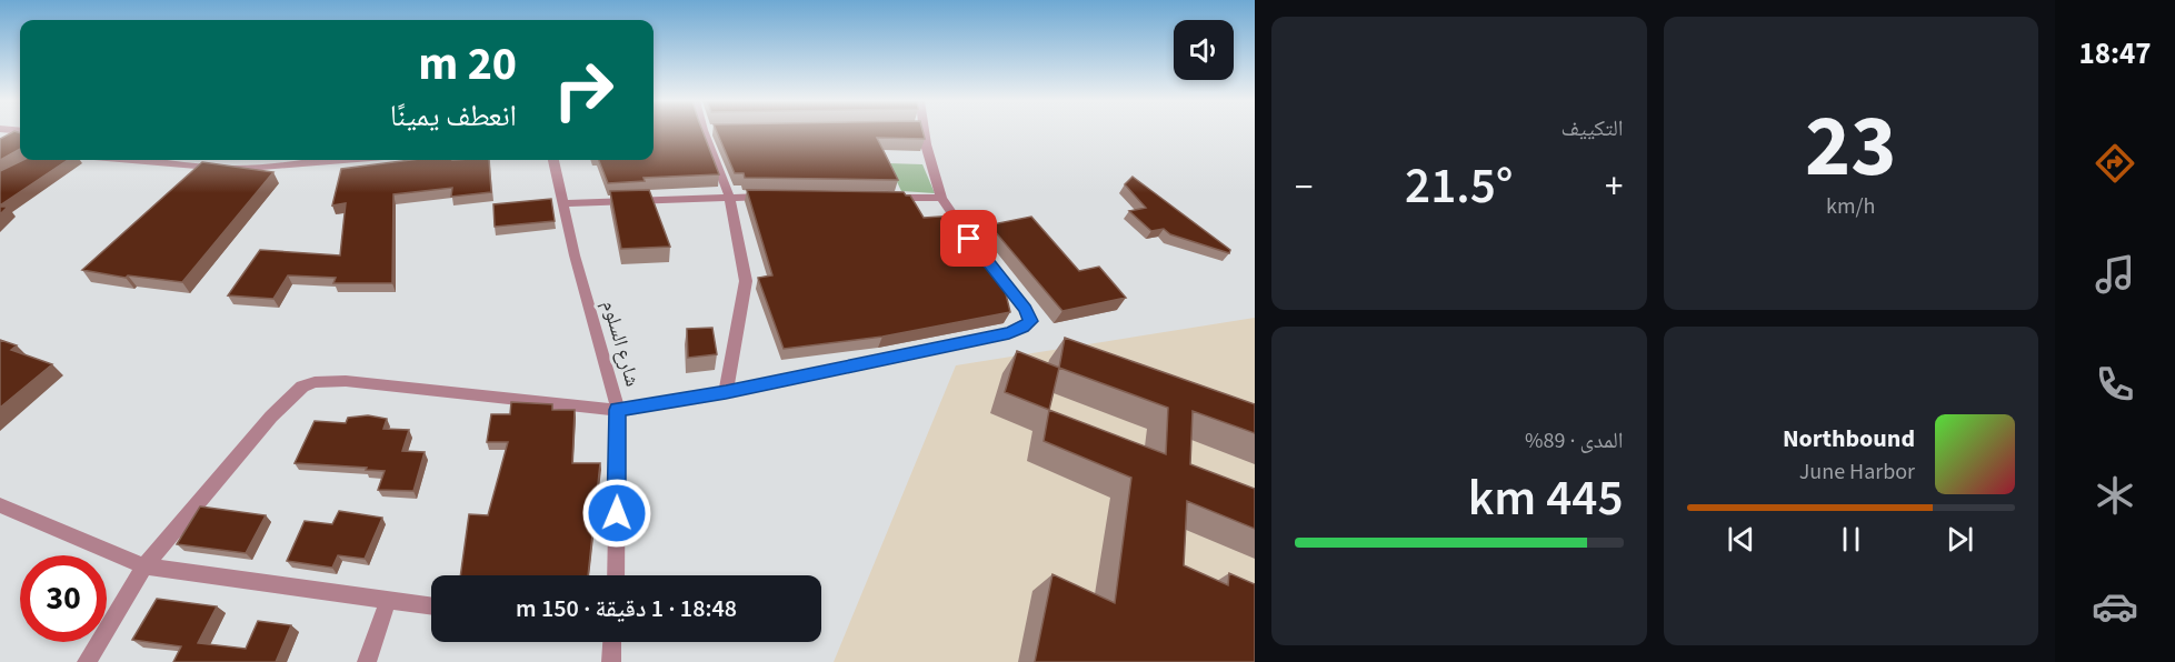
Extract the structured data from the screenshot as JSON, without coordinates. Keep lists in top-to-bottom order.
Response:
{
  "streets": {
    "street": ["شارع السلوم"]
  },
  "page": {
    "tabs": "18:47",
    "tile": [
      ["23", "km/h"],
      "التكييف",
      ["المدى · 89%", "445 km"]
    ],
    "turn": ["20 m", "انعطف يمينًا"],
    "heat": ["−", "21.5°", "+"],
    "song": ["Northbound", "June Harbor"],
    "limit": "30",
    "trip": "18:48 · 1 دقيقة · 150 m"
  }
}
